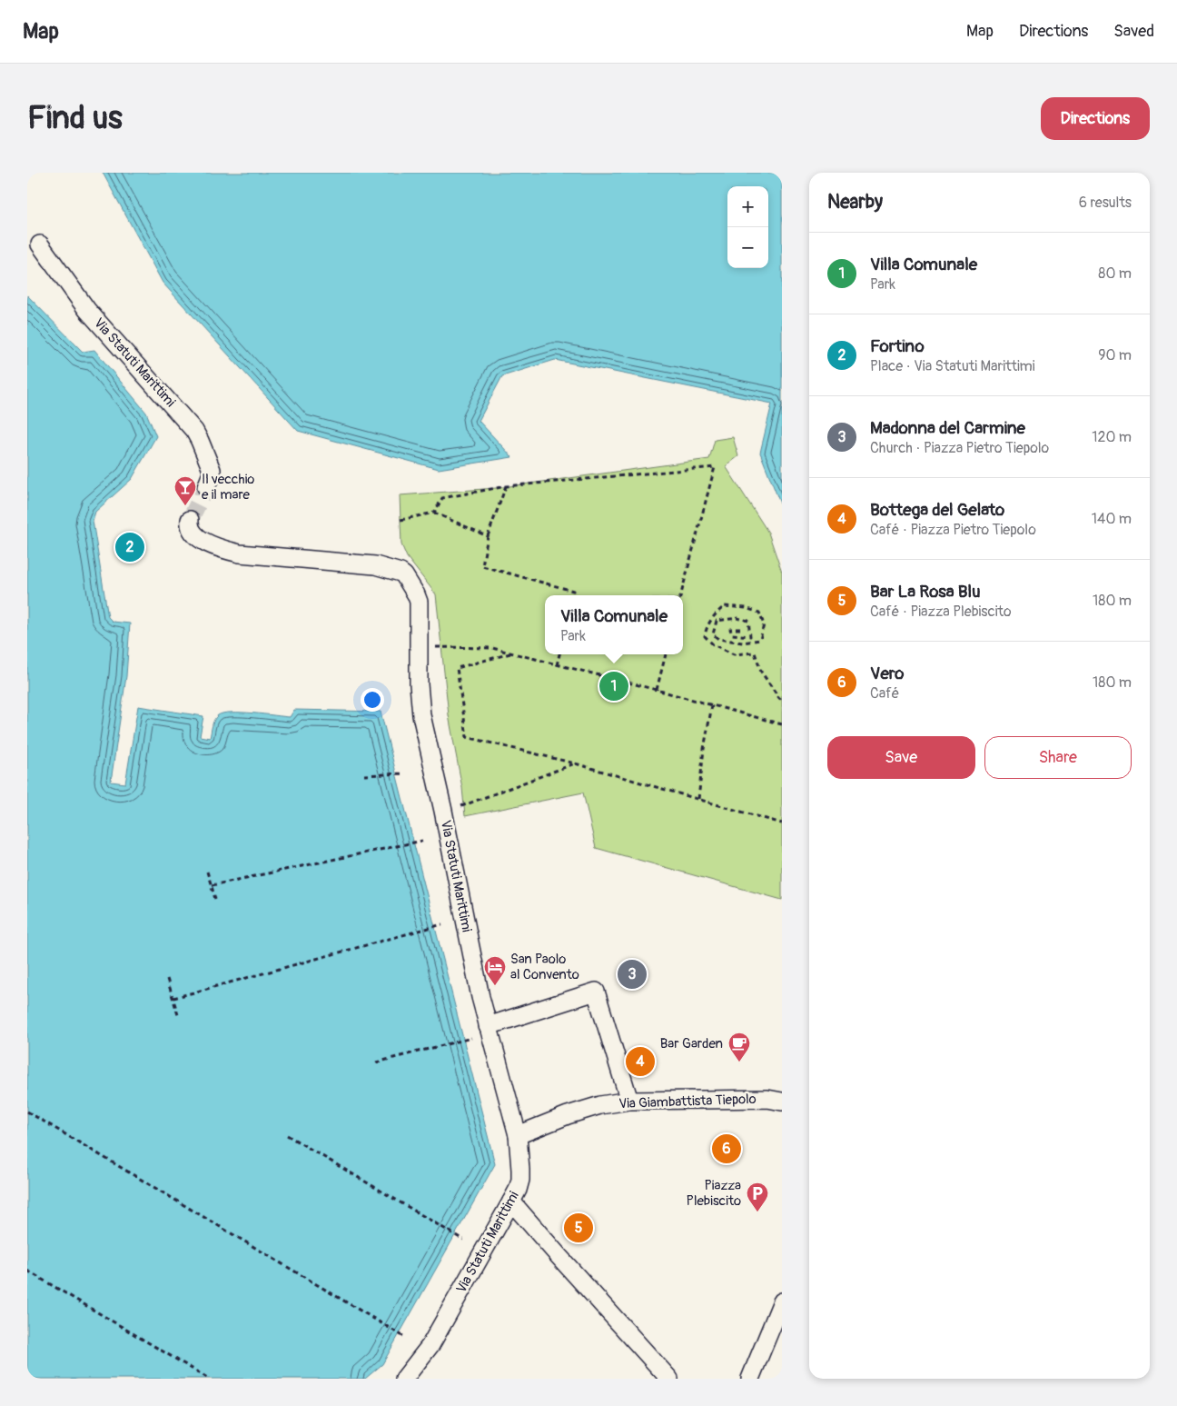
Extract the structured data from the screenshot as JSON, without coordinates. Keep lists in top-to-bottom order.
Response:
{
  "streets": {
    "street": ["Via Statuti Marittimi", "Via Giambattista Tiepolo"]
  },
  "crossings": [
    ["Via Statuti Marittimi", "Via Giambattista Tiepolo"]
  ],
  "places": {
    "bar": ["Il vecchio e il mare"],
    "hotel": ["San Paolo al Convento"],
    "cafe": ["Bar Garden"],
    "parking": ["Piazza Plebiscito"]
  },
  "page": {
    "header": "Map",
    "nav": ["Map", "Directions", "Saved"],
    "buttons": [
      "Directions",
      ["Save", "Share"]
    ],
    "title": "Find us",
    "heading": ["Nearby", "6 results"],
    "map_buttons": ["+", "−"],
    "list": [
      {
        "mark": "1",
        "name": "Villa Comunale",
        "note": "Park",
        "value": "80 m"
      },
      {
        "mark": "2",
        "name": "Fortino",
        "note": "Place · Via Statuti Marittimi",
        "value": "90 m"
      },
      {
        "mark": "3",
        "name": "Madonna del Carmine",
        "note": "Church · Piazza Pietro Tiepolo",
        "value": "120 m"
      },
      {
        "mark": "4",
        "name": "Bottega del Gelato",
        "note": "Café · Piazza Pietro Tiepolo",
        "value": "140 m"
      },
      {
        "mark": "5",
        "name": "Bar La Rosa Blu",
        "note": "Café · Piazza Plebiscito",
        "value": "180 m"
      },
      {
        "mark": "6",
        "name": "Vero",
        "note": "Café",
        "value": "180 m"
      }
    ],
    "pins": [
      "2",
      "1",
      "3",
      "4",
      "6",
      "5"
    ],
    "popup": ["Villa Comunale", "Park"]
  }
}
